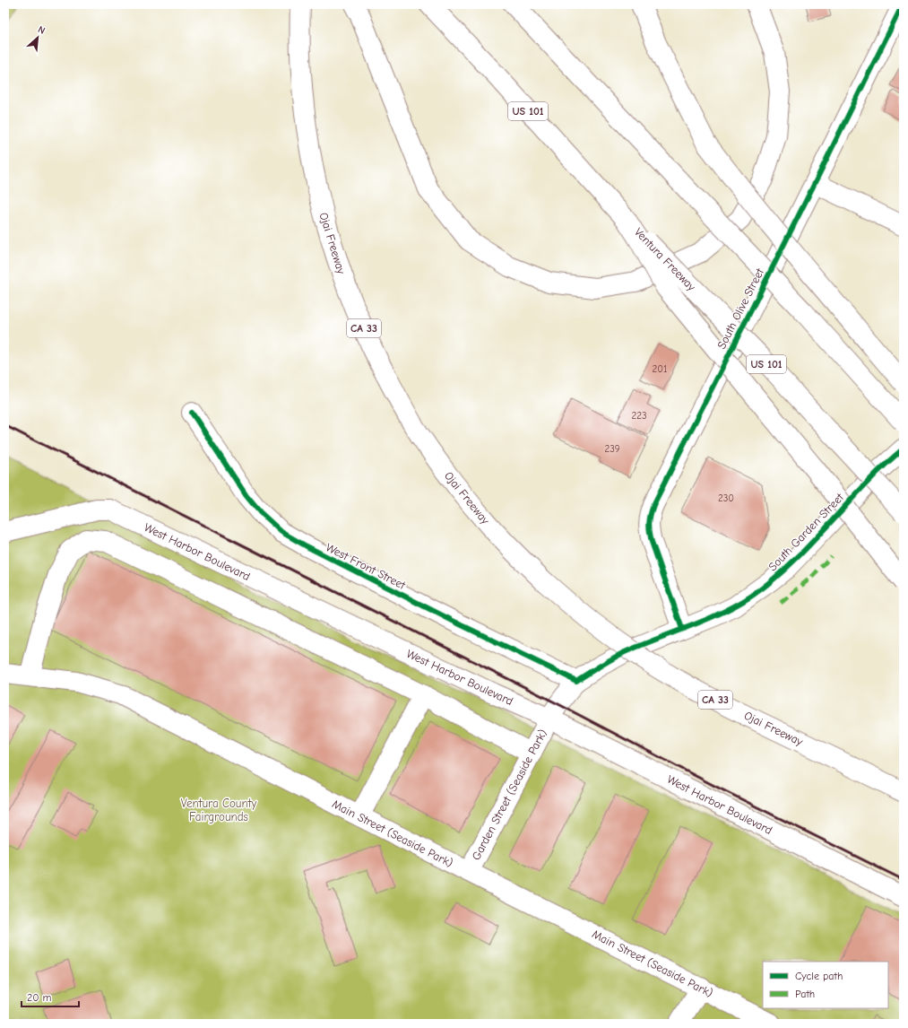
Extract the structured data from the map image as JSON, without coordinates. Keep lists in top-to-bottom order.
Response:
{
  "streets": {
    "main road": [
      "US 101",
      "Ojai Freeway",
      "Ventura Freeway",
      "South Olive Street",
      "CA 33",
      "South Garden Street",
      "West Harbor Boulevard",
      "West Front Street",
      "Garden Street (Seaside Park)",
      "Main Street (Seaside Park)"
    ]
  },
  "crossings": [
    ["South Olive Street", "South Garden Street"],
    ["South Garden Street", "West Harbor Boulevard"],
    ["South Garden Street", "West Front Street"],
    ["South Garden Street", "Garden Street (Seaside Park)"],
    ["West Harbor Boulevard", "Garden Street (Seaside Park)"],
    ["Garden Street (Seaside Park)", "Main Street (Seaside Park)"]
  ],
  "parks": ["Ventura County Fairgrounds"],
  "house_numbers": [
    "201",
    "223",
    "239",
    "230"
  ],
  "legend": ["Cycle path", "Path"],
  "scale_bar": "20 m",
  "north": "top right"
}
